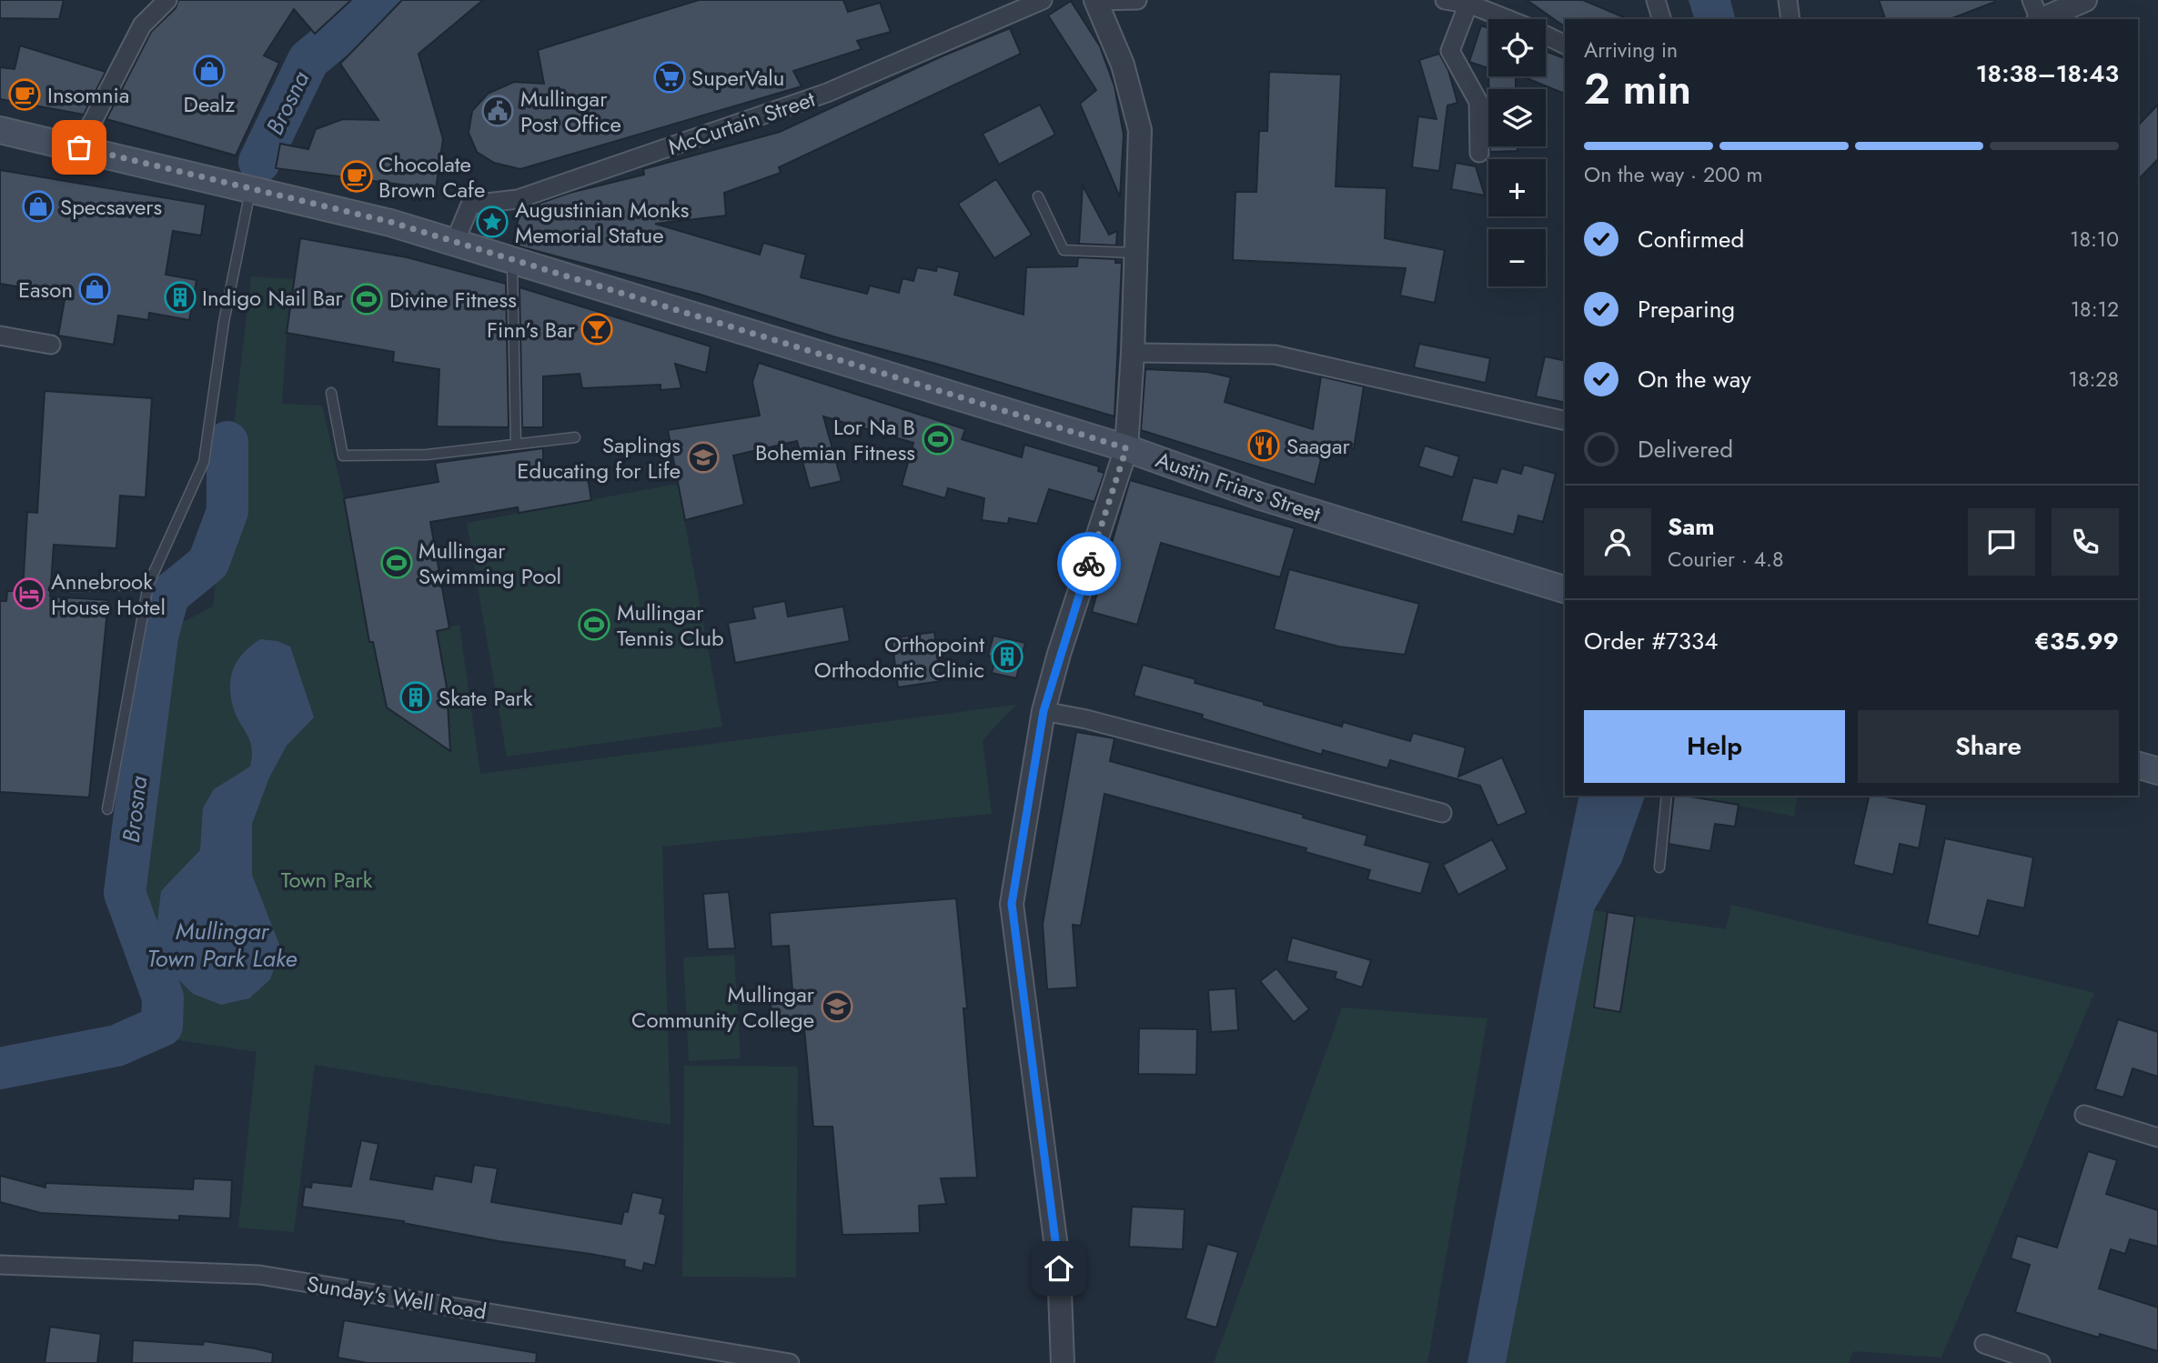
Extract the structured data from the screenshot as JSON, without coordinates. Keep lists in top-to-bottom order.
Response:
{
  "streets": {
    "main road": ["Austin Friars Street"],
    "street": ["McCurtain Street", "Sunday's Well Road"]
  },
  "crossings": [
    ["McCurtain Street", "Austin Friars Street"]
  ],
  "water": ["Brosna", "Mullingar Town Park Lake"],
  "parks": ["Town Park"],
  "places": {
    "shop": ["Dealz", "Specsavers", "Eason"],
    "supermarket": ["SuperValu"],
    "cafe": ["Insomnia", "Chocolate Brown Cafe"],
    "public building": ["Mullingar Post Office"],
    "place": ["Augustinian Monks Memorial Statue"],
    "building": ["Indigo Nail Bar", "Orthopoint Orthodontic Clinic", "Skate Park"],
    "sports": [
      "Divine Fitness",
      "Lor Na B Bohemian Fitness",
      "Mullingar Swimming Pool",
      "Mullingar Tennis Club"
    ],
    "bar": ["Finn’s Bar"],
    "restaurant": ["Saagar"],
    "school or university": ["Saplings Educating for Life", "Mullingar Community College"],
    "hotel": ["Annebrook House Hotel"]
  },
  "page": {
    "map_buttons": ["+", "−"],
    "heading": ["2 min", "Arriving in", "18:38–18:43"],
    "panel": [
      "Sam",
      "Courier · 4.8",
      "Order #7334",
      "€35.99"
    ],
    "bar": "On the way · 200 m",
    "list": [
      ["Confirmed", "18:10"],
      ["Preparing", "18:12"],
      ["On the way", "18:28"],
      "Delivered"
    ],
    "buttons": ["Help", "Share"]
  }
}
